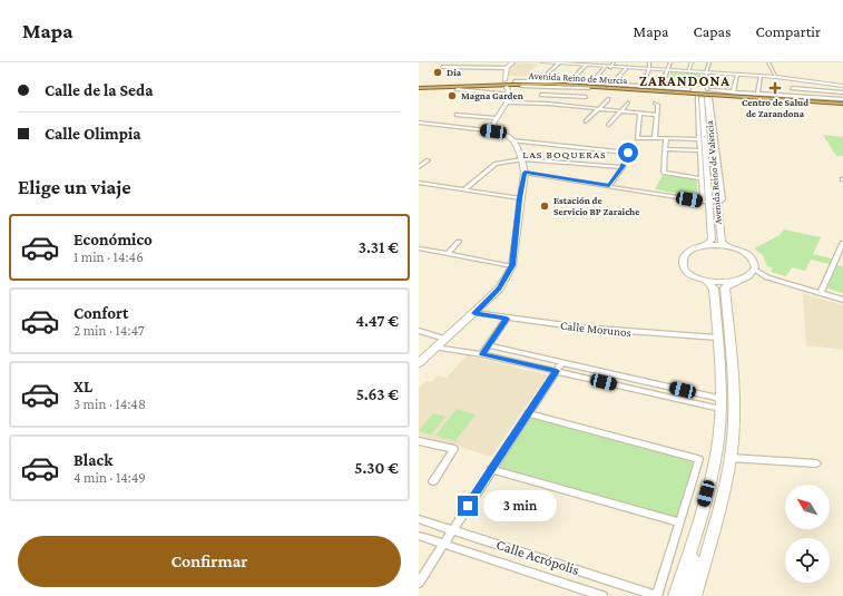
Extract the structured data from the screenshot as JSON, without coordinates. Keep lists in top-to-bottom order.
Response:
{
  "streets": {
    "main road": ["Avenida Reino de Murcia", "Avenida Reino de Valencia"],
    "street": ["Calle Morunos", "Calle Acrópolis"]
  },
  "districts": ["ZARANDONA", "LAS BOQUERAS"],
  "places": {
    "other": ["Dia", "Magna Garden", "Estación de Servicio BP Zaraiche"],
    "health": ["Centro de Salud de Zarandona"]
  },
  "north": "top left",
  "page": {
    "header": "Mapa",
    "nav": ["Mapa", "Capas", "Compartir"],
    "banner": ["Calle de la Seda", "Calle Olimpia"],
    "heading": "Elige un viaje",
    "list": [
      {
        "name": "Económico",
        "note": "1 min · 14:46",
        "value": "3.31 €"
      },
      {
        "name": "Confort",
        "note": "2 min · 14:47",
        "value": "4.47 €"
      },
      {
        "name": "XL",
        "note": "3 min · 14:48",
        "value": "5.63 €"
      },
      {
        "name": "Black",
        "note": "4 min · 14:49",
        "value": "5.30 €"
      }
    ],
    "bubble": "3 min",
    "buttons": "Confirmar"
  }
}
